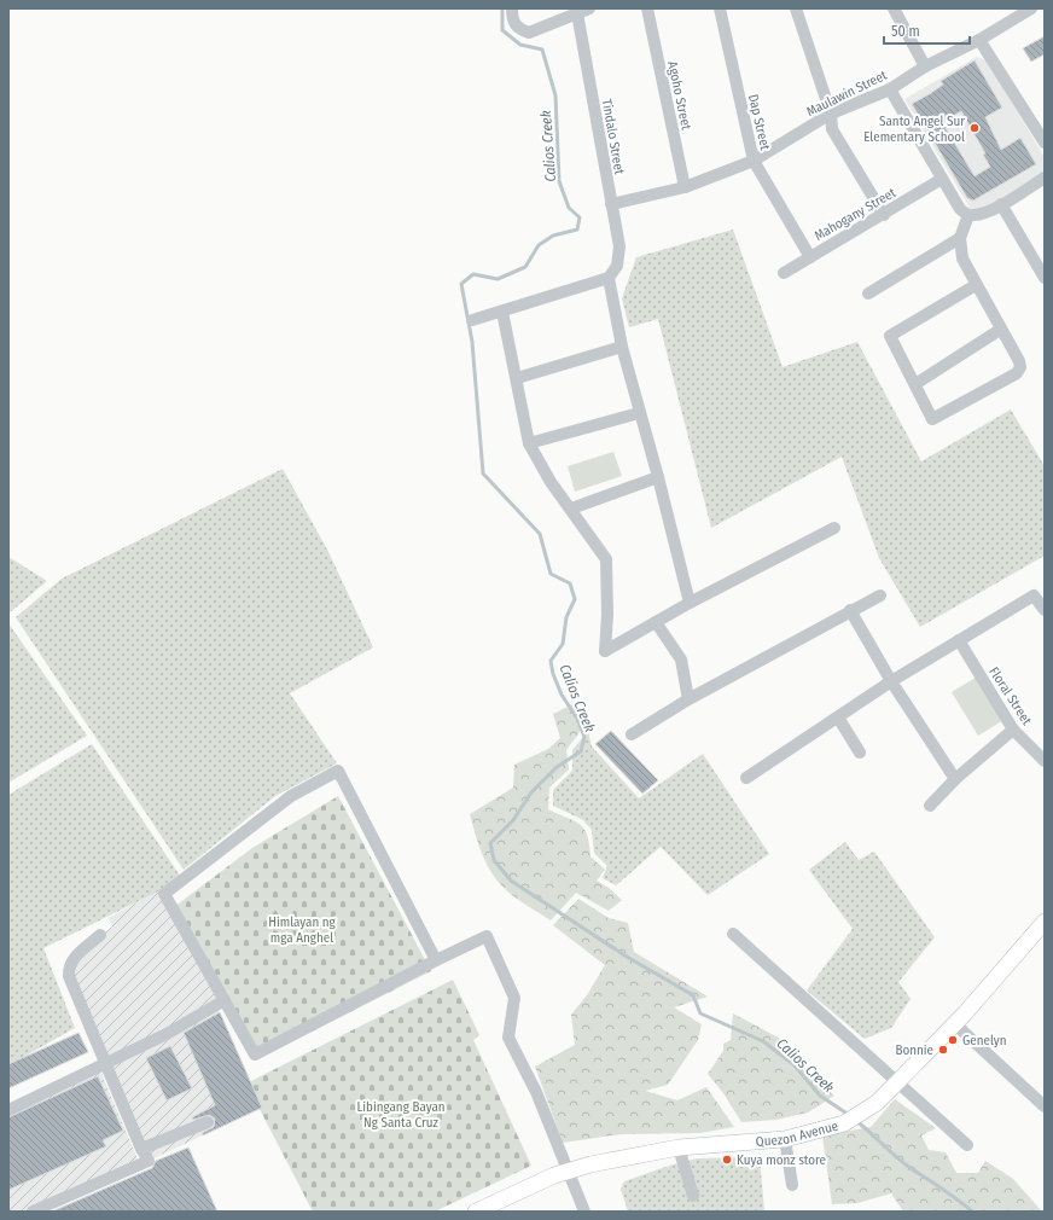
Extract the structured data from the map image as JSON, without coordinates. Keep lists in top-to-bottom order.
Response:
{
  "streets": {
    "main road": ["Quezon Avenue"],
    "street": [
      "Maulawin Street",
      "Agoho Street",
      "Dap Street",
      "Tindalo Street",
      "Mahogany Street",
      "Floral Street"
    ]
  },
  "crossings": [
    ["Maulawin Street", "Agoho Street"],
    ["Maulawin Street", "Dap Street"],
    ["Maulawin Street", "Tindalo Street"],
    ["Dap Street", "Mahogany Street"]
  ],
  "water": ["Calios Creek"],
  "parks": ["Himlayan ng mga Anghel", "Libingang Bayan Ng Santa Cruz"],
  "places": [
    "Santo Angel Sur Elementary School",
    "Genelyn",
    "Bonnie",
    "Kuya monz store"
  ],
  "scale_bar": "50 m"
}
